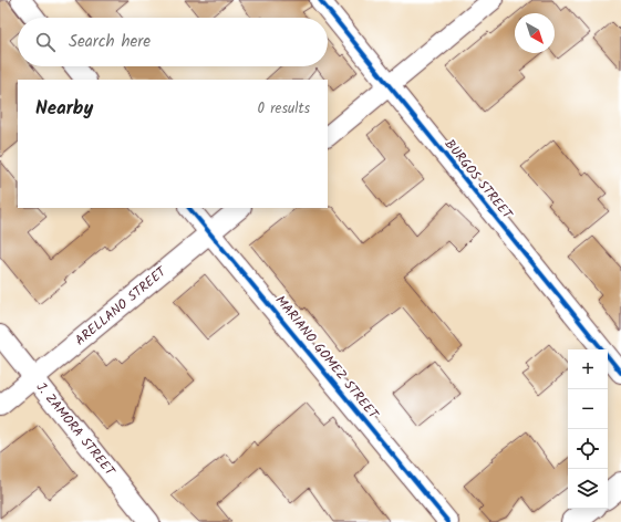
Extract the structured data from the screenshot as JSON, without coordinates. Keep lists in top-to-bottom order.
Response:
{
  "streets": {
    "street": [
      "BURGOS STREET",
      "ARELLANO STREET",
      "MARIANO GOMEZ STREET",
      "J. ZAMORA STREET"
    ]
  },
  "crossings": [
    ["ARELLANO STREET", "MARIANO GOMEZ STREET"],
    ["ARELLANO STREET", "J. ZAMORA STREET"]
  ],
  "north": "bottom right",
  "page": {
    "search": "Search here",
    "heading": ["Nearby", "0 results"],
    "map_buttons": ["+", "−"]
  }
}
